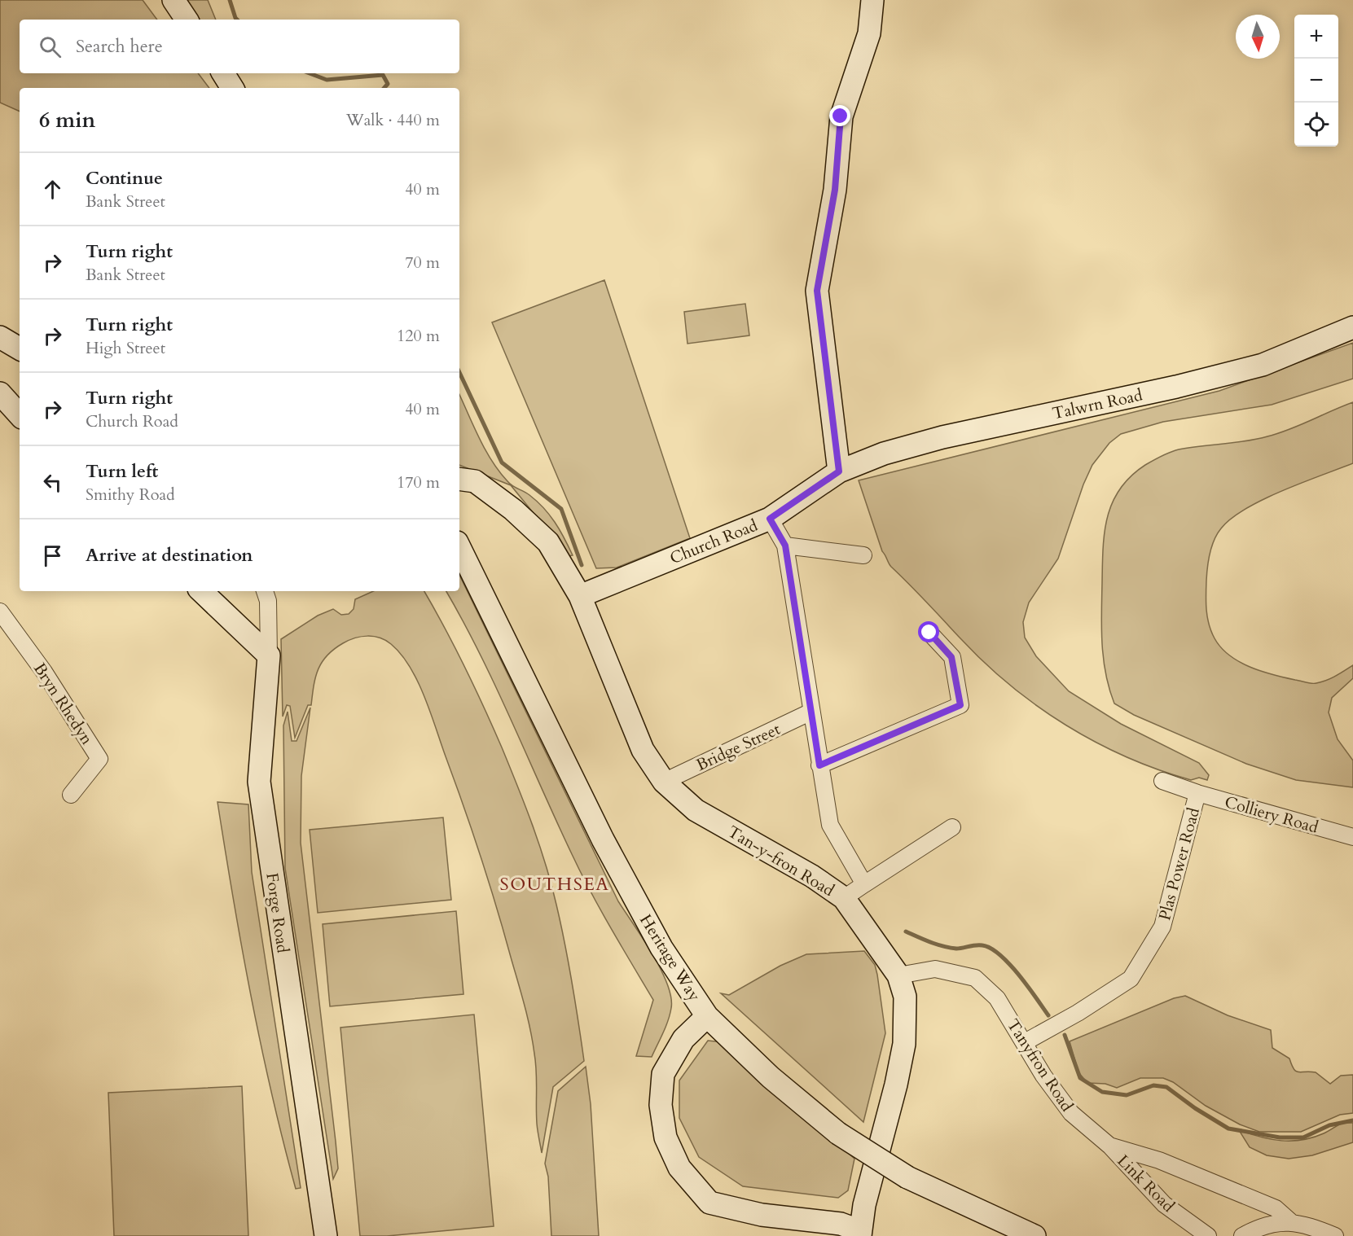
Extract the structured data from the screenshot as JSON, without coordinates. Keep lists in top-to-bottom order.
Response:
{
  "streets": {
    "street": [
      "Talwrn Road",
      "Church Road",
      "Bryn Rhedyn",
      "Bridge Street",
      "Colliery Road",
      "Tan-y-fron Road",
      "Plas Power Road",
      "Forge Road",
      "Heritage Way",
      "Tanyfron Road",
      "Link Road"
    ]
  },
  "crossings": [
    ["Talwrn Road", "Church Road"],
    ["Church Road", "Tan-y-fron Road"],
    ["Bridge Street", "Tan-y-fron Road"],
    ["Colliery Road", "Plas Power Road"],
    ["Tan-y-fron Road", "Tanyfron Road"],
    ["Plas Power Road", "Tanyfron Road"],
    ["Tanyfron Road", "Link Road"]
  ],
  "districts": ["SOUTHSEA"],
  "north": "bottom",
  "page": {
    "map_buttons": ["+", "−"],
    "search": "Search here",
    "heading": ["6 min", "Walk · 440 m"],
    "list": [
      ["Continue", "Bank Street", "40 m"],
      ["Turn right", "Bank Street", "70 m"],
      ["Turn right", "High Street", "120 m"],
      ["Turn right", "Church Road", "40 m"],
      ["Turn left", "Smithy Road", "170 m"],
      "Arrive at destination"
    ]
  }
}
